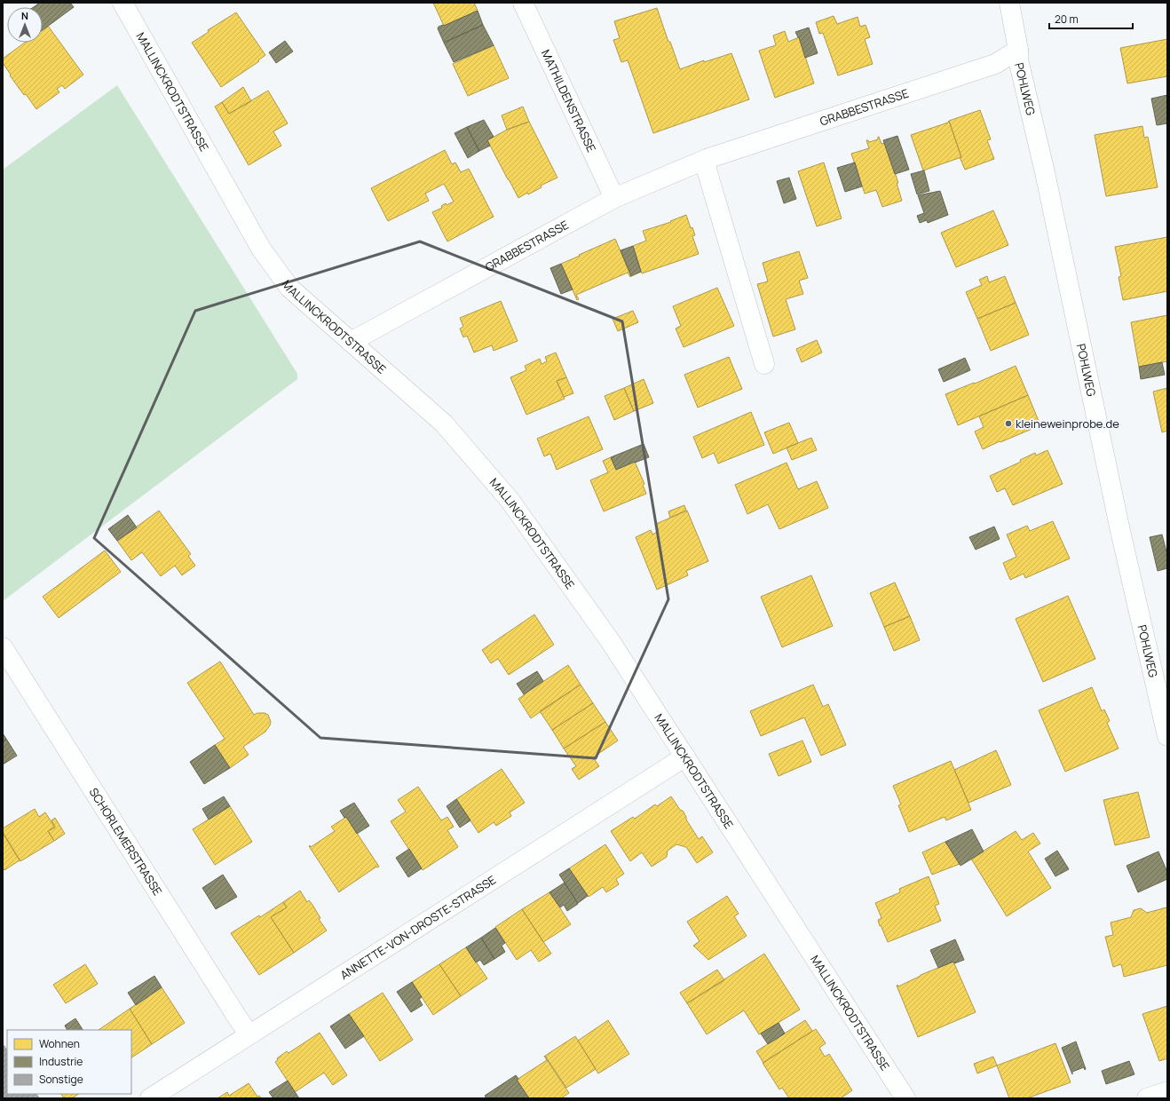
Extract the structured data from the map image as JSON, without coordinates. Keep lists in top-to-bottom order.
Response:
{
  "streets": {
    "street": [
      "POHLWEG",
      "MALLINCKRODTSTRASSE",
      "MATHILDENSTRASSE",
      "GRABBESTRASSE",
      "SCHORLEMERSTRASSE",
      "ANNETTE-VON-DROSTE-STRASSE"
    ]
  },
  "crossings": [
    ["POHLWEG", "GRABBESTRASSE"],
    ["MALLINCKRODTSTRASSE", "GRABBESTRASSE"],
    ["MALLINCKRODTSTRASSE", "ANNETTE-VON-DROSTE-STRASSE"],
    ["MATHILDENSTRASSE", "GRABBESTRASSE"],
    ["SCHORLEMERSTRASSE", "ANNETTE-VON-DROSTE-STRASSE"]
  ],
  "places": ["kleineweinprobe.de"],
  "legend": ["Wohnen", "Industrie", "Sonstige"],
  "scale_bar": "20 m",
  "north": "top"
}
